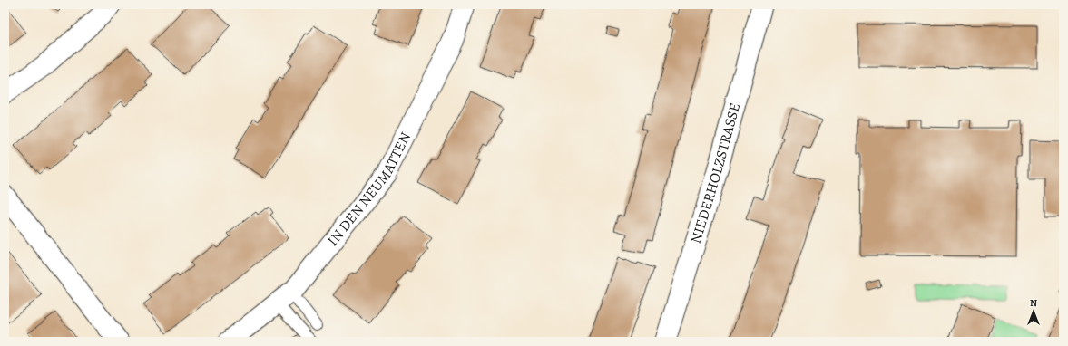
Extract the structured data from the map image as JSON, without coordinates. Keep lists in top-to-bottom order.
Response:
{
  "streets": {
    "street": ["NIEDERHOLZSTRASSE", "IN DEN NEUMATTEN"]
  },
  "north": "top"
}
